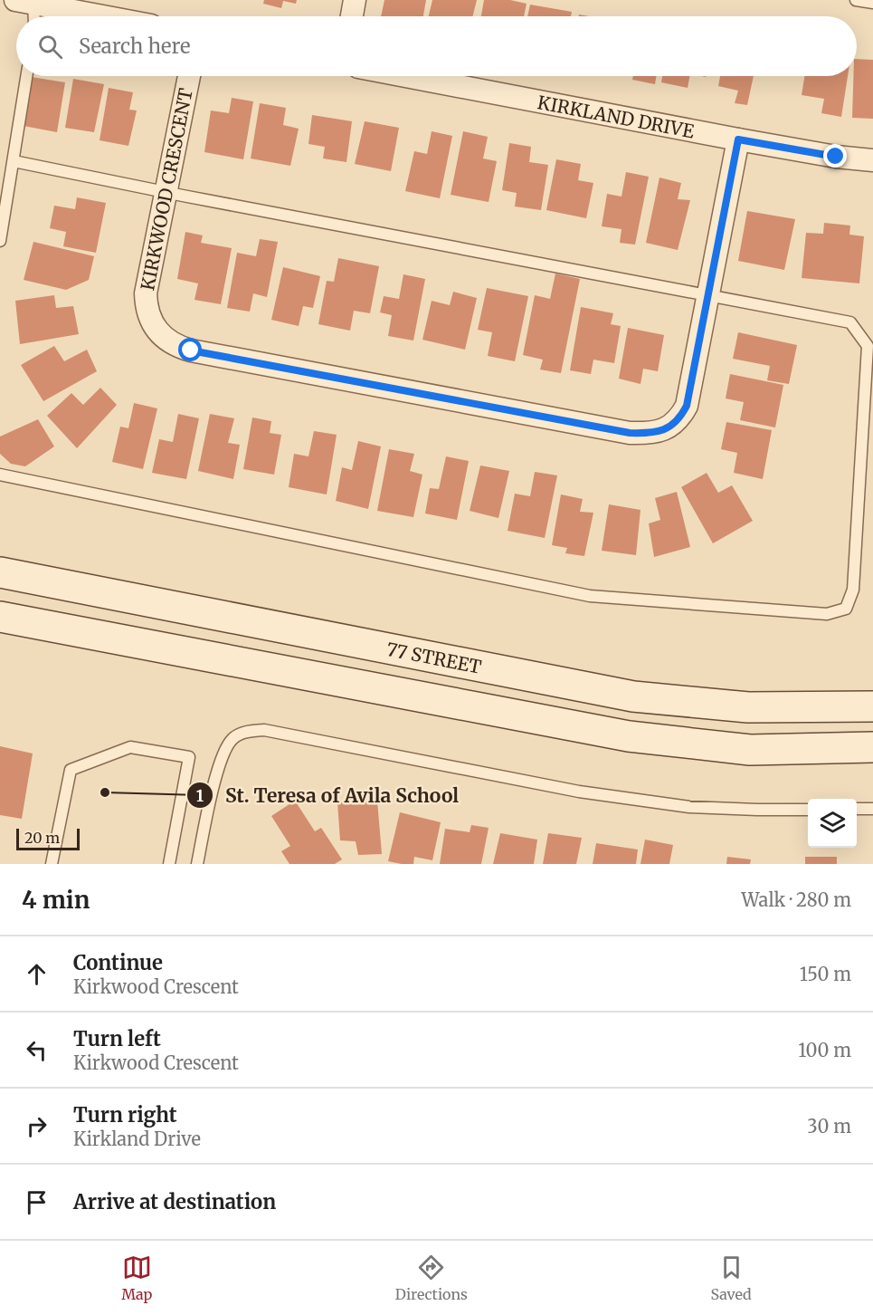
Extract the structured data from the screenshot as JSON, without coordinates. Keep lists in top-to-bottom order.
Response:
{
  "streets": {
    "main road": ["77 STREET"],
    "street": ["KIRKLAND DRIVE", "KIRKWOOD CRESCENT"]
  },
  "crossings": [
    ["KIRKLAND DRIVE", "KIRKWOOD CRESCENT"]
  ],
  "places": ["St. Teresa of Avila School"],
  "scale_bar": "20 m",
  "page": {
    "search": "Search here",
    "scale": "20 m",
    "heading": ["4 min", "Walk · 280 m"],
    "list": [
      ["Continue", "Kirkwood Crescent", "150 m"],
      ["Turn left", "Kirkwood Crescent", "100 m"],
      ["Turn right", "Kirkland Drive", "30 m"],
      "Arrive at destination"
    ],
    "nav": ["Map", "Directions", "Saved"]
  }
}
